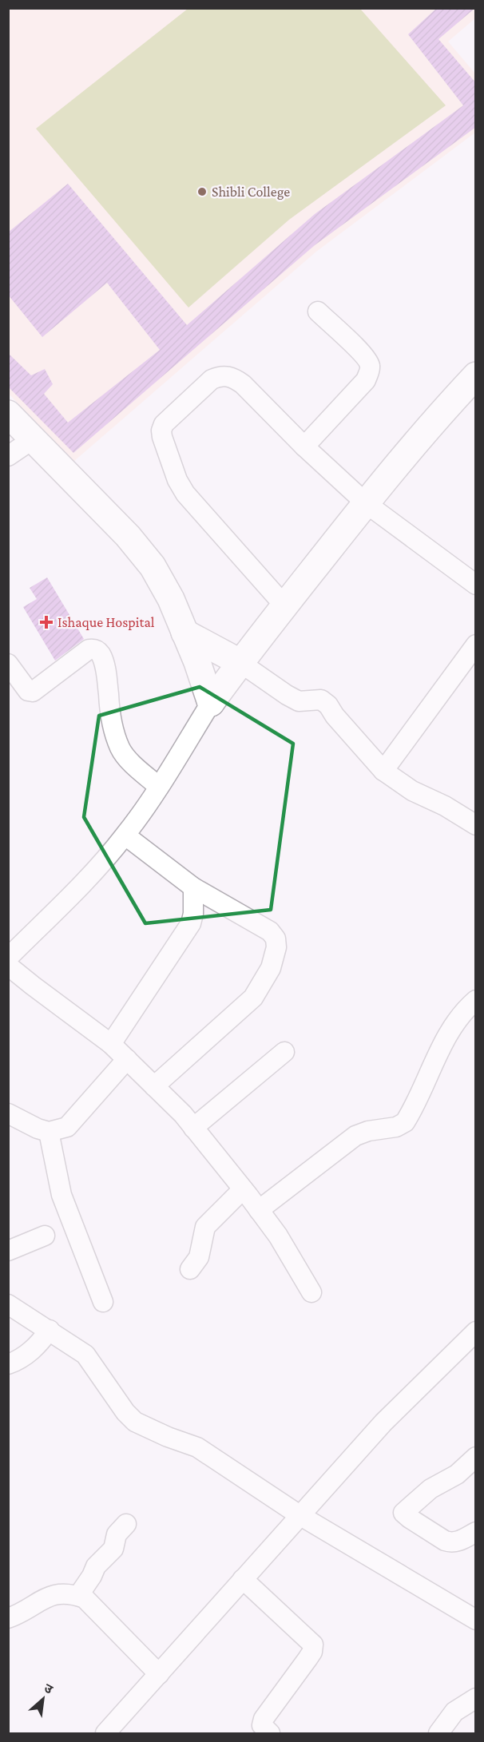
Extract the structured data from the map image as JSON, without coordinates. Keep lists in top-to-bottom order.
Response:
{
  "places": {
    "other": ["Shibli College"],
    "health": ["Ishaque Hospital"]
  },
  "north": "top right"
}
